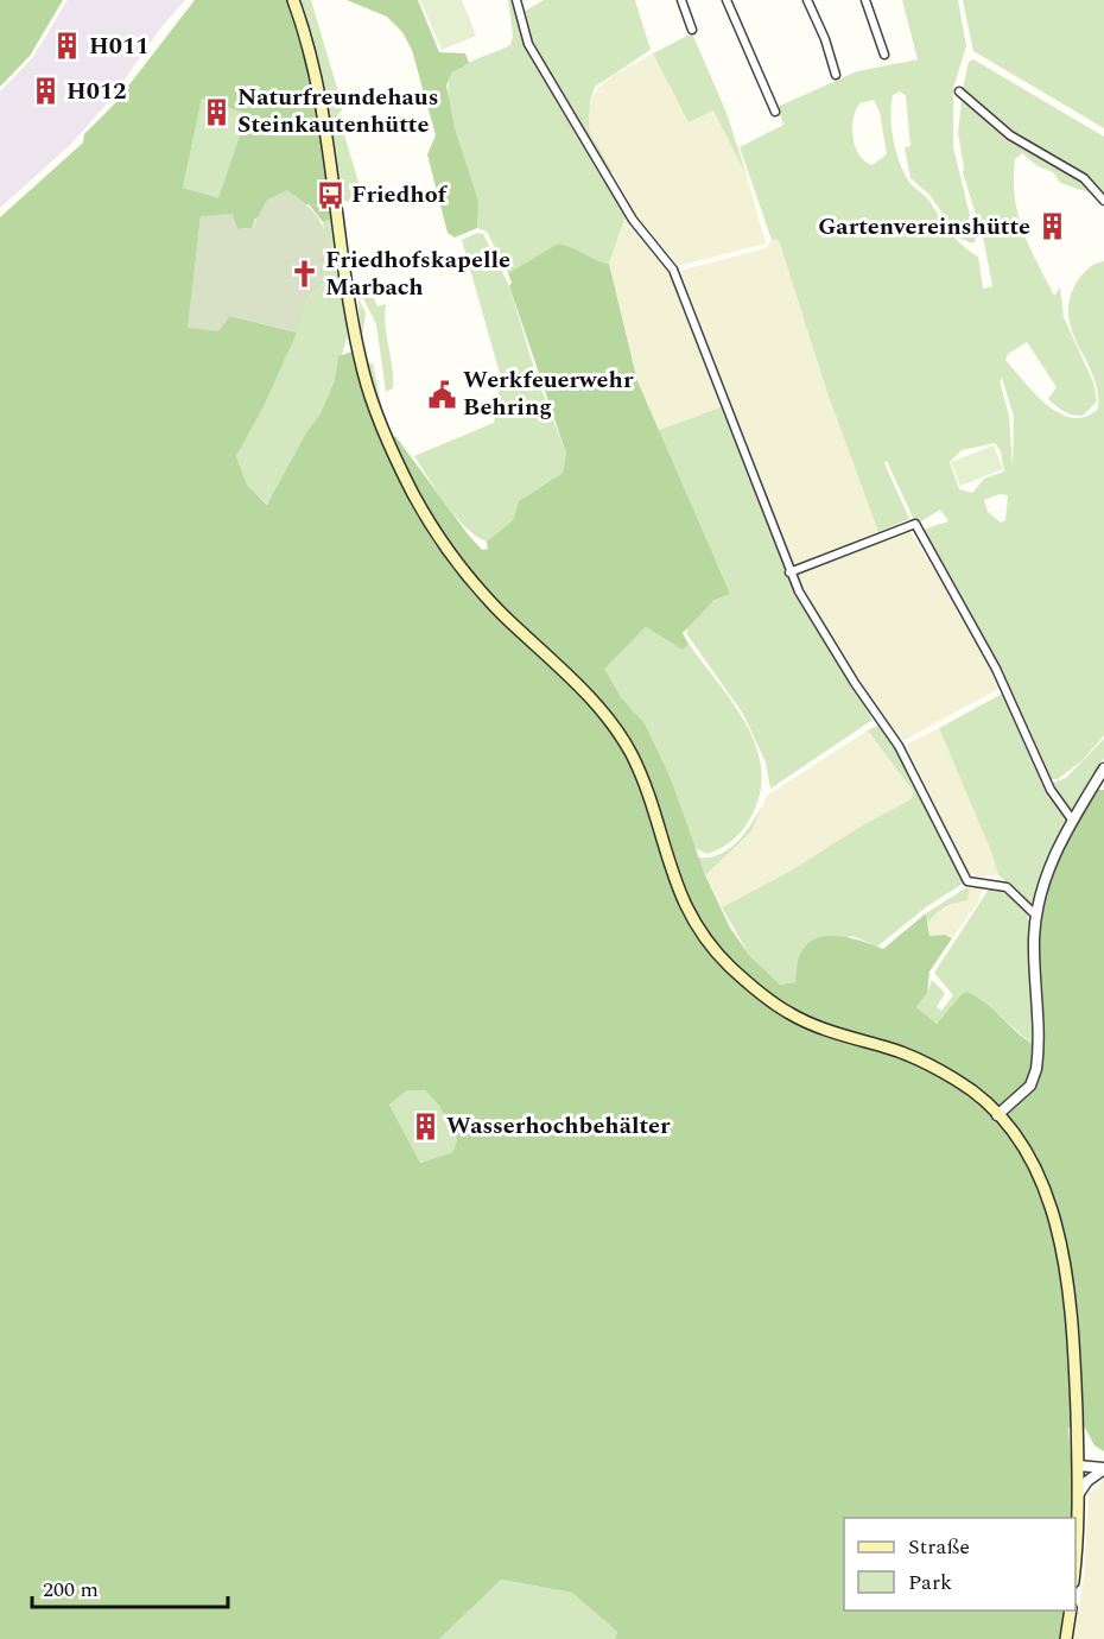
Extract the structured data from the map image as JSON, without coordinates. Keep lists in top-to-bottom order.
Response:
{
  "places": {
    "building": [
      "H011",
      "H012",
      "Naturfreundehaus Steinkautenhütte",
      "Gartenvereinshütte",
      "Wasserhochbehälter"
    ],
    "bus stop": ["Friedhof"],
    "church": ["Friedhofskapelle Marbach"],
    "public building": ["Werkfeuerwehr Behring"]
  },
  "legend": ["Straße", "Park"],
  "scale_bar": "200 m"
}
